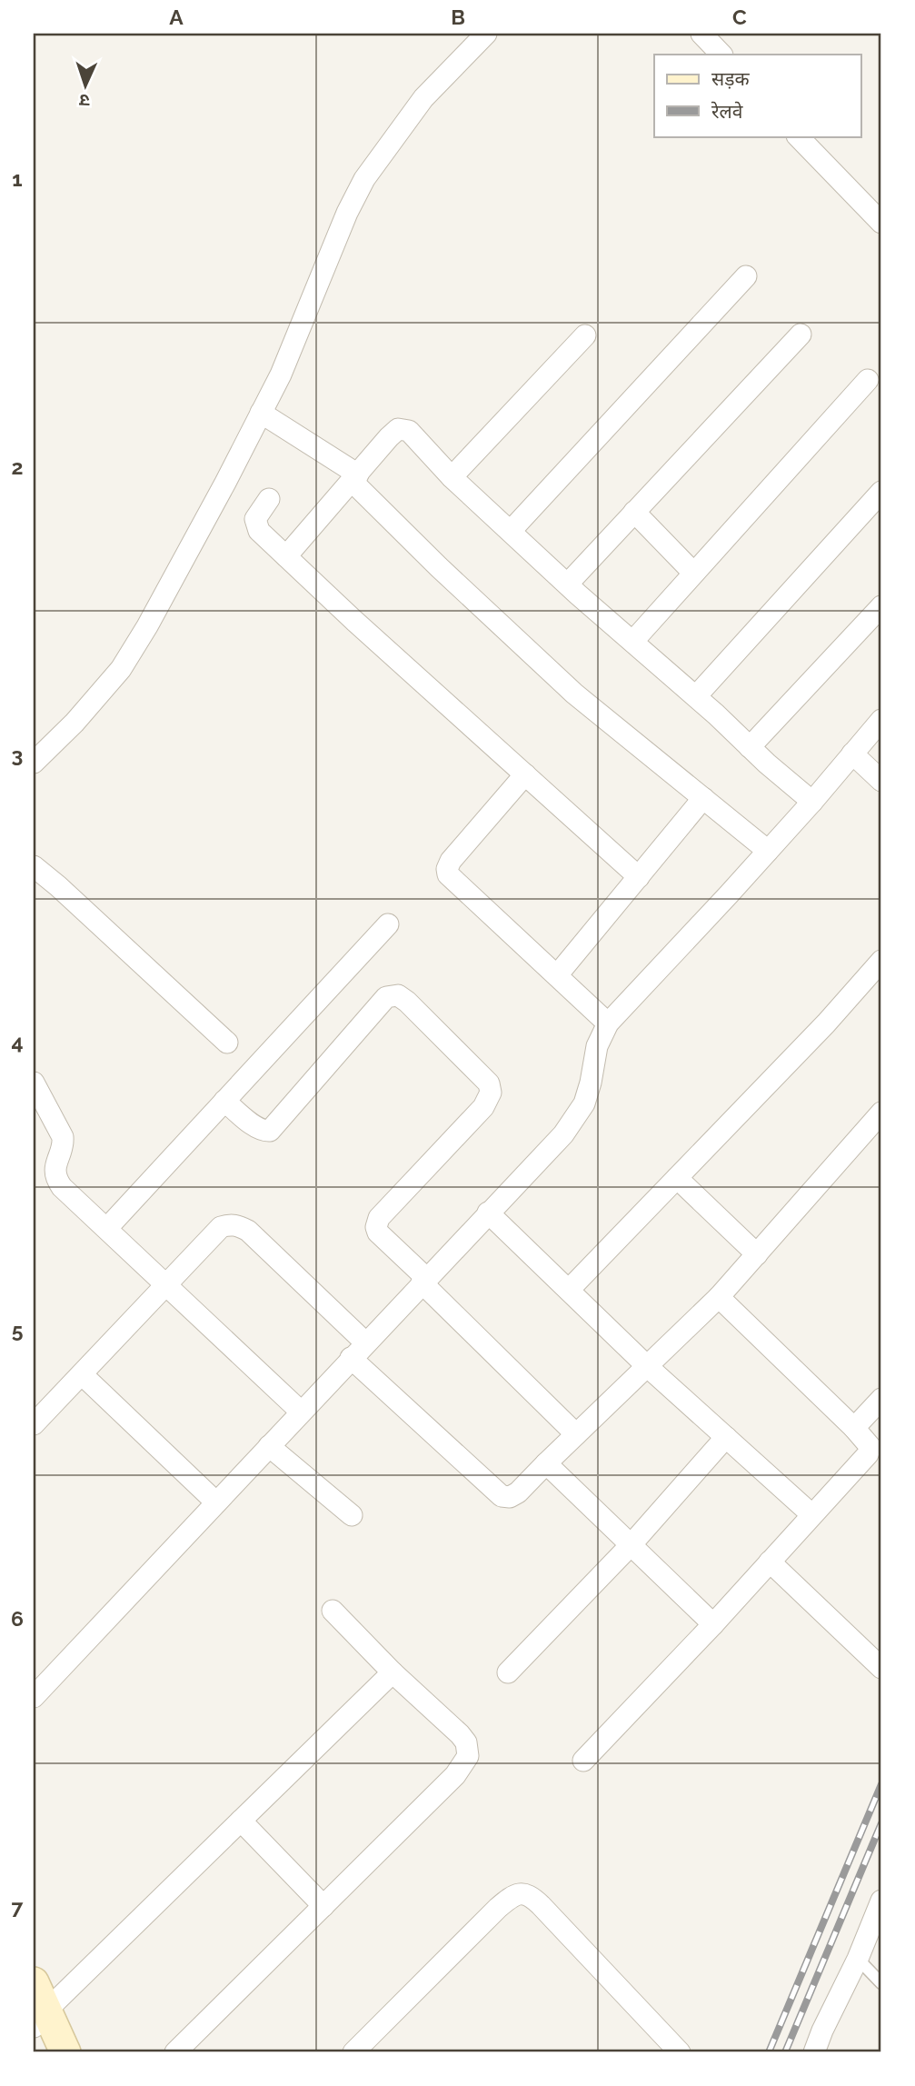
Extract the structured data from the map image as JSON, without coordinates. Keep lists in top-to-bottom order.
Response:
{
  "legend": ["सड़क", "रेलवे"],
  "north": "bottom",
  "grid": {
    "columns": ["A", "B", "C"],
    "rows": [
      "1",
      "2",
      "3",
      "4",
      "5",
      "6",
      "7"
    ]
  }
}
